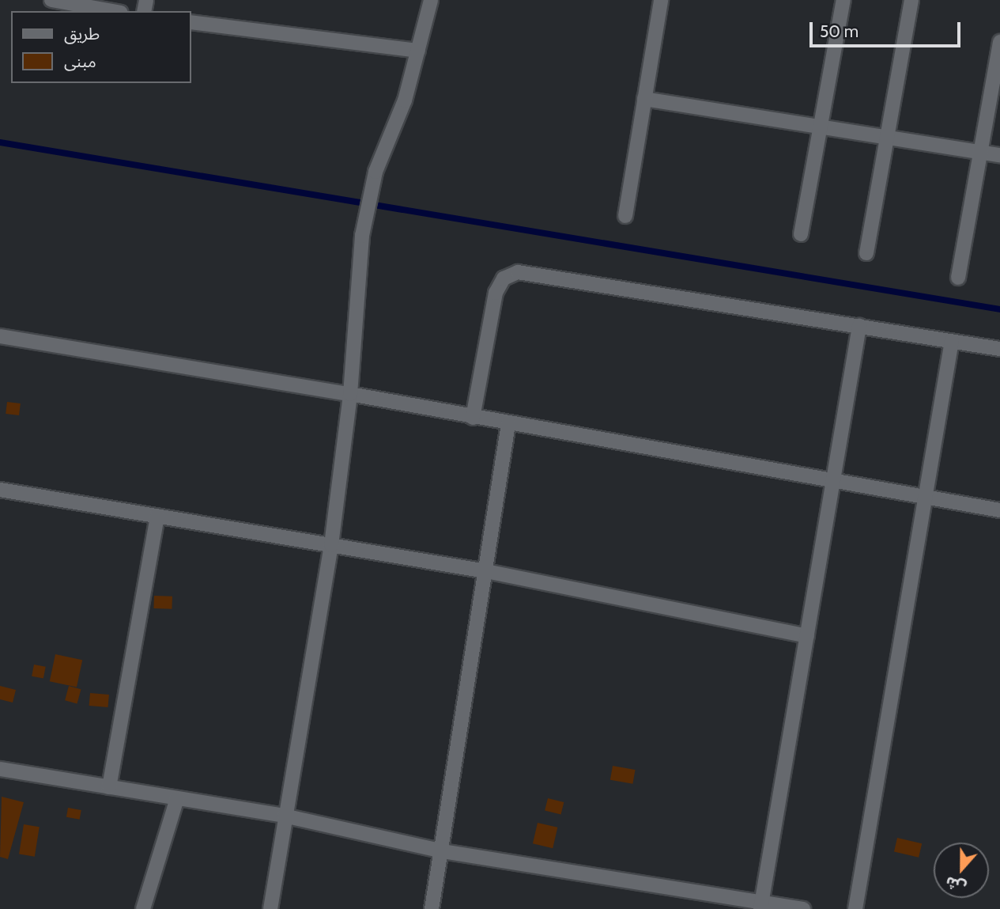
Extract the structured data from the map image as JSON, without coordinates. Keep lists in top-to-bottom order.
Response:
{
  "legend": ["طريق", "مبنى"],
  "scale_bar": "50 m",
  "north": "bottom"
}
